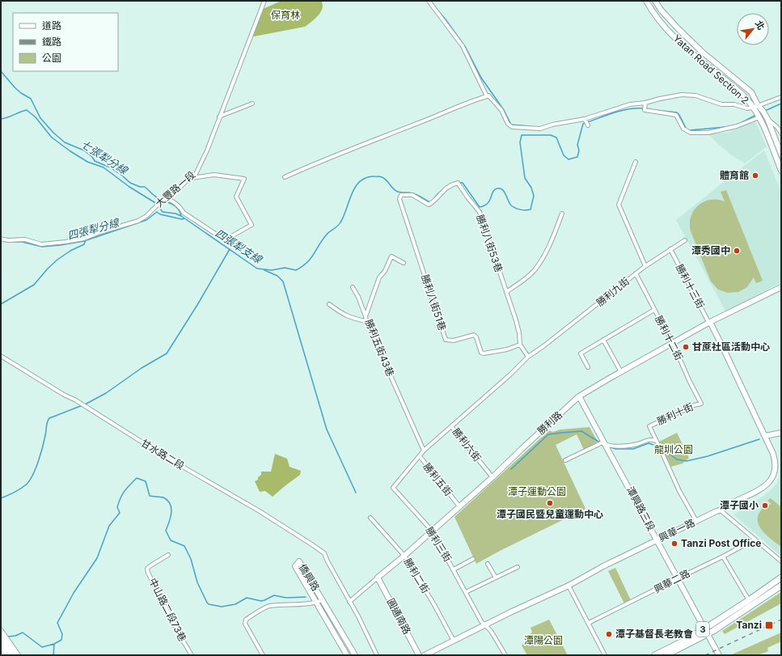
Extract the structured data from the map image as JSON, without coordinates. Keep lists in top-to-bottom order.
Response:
{
  "streets": {
    "main road": ["3"],
    "street": [
      "Yatan Road Section 2",
      "大豐路一段",
      "勝利八街53巷",
      "勝利十三街",
      "勝利九街",
      "勝利八街51巷",
      "勝利十二街",
      "勝利五街43巷",
      "勝利十街",
      "勝利路",
      "勝利六街",
      "甘水路二段",
      "勝利五街",
      "潭興路三段",
      "興華一路",
      "勝利三街",
      "勝利二街",
      "僑興路",
      "興華二路",
      "中山路二段73巷",
      "圓通南路"
    ]
  },
  "crossings": [
    ["勝利八街53巷", "勝利九街"],
    ["勝利八街53巷", "勝利八街51巷"],
    ["勝利十三街", "勝利九街"],
    ["勝利十三街", "勝利路"],
    ["勝利十三街", "興華一路"],
    ["勝利九街", "勝利十二街"],
    ["勝利九街", "勝利六街"],
    ["勝利十二街", "勝利十街"],
    ["勝利十二街", "勝利路"],
    ["勝利五街43巷", "勝利五街"],
    ["勝利路", "勝利六街"],
    ["勝利路", "甘水路二段"],
    ["勝利路", "勝利五街"],
    ["勝利路", "潭興路三段"],
    ["勝利路", "興華一路"],
    ["勝利路", "勝利三街"],
    ["勝利路", "勝利二街"],
    ["勝利路", "圓通南路"],
    ["勝利六街", "勝利五街"],
    ["勝利五街", "勝利三街"],
    ["潭興路三段", "興華一路"],
    ["潭興路三段", "興華二路"],
    ["潭興路三段", "3"],
    ["興華一路", "勝利三街"],
    ["興華一路", "勝利二街"]
  ],
  "water": ["七張犁分線", "四張犁分線", "四張犁支線"],
  "parks": [
    "保育林",
    "龍圳公園",
    "潭子運動公園",
    "潭陽公園"
  ],
  "places": {
    "other": [
      "體育館",
      "潭秀國中",
      "甘蔗社區活動中心",
      "潭子國民暨兒童運動中心",
      "潭子國小",
      "Tanzi Post Office",
      "潭子基督長老教會"
    ],
    "transit": ["Tanzi"]
  },
  "legend": ["道路", "鐵路", "公園"],
  "north": "top right"
}
